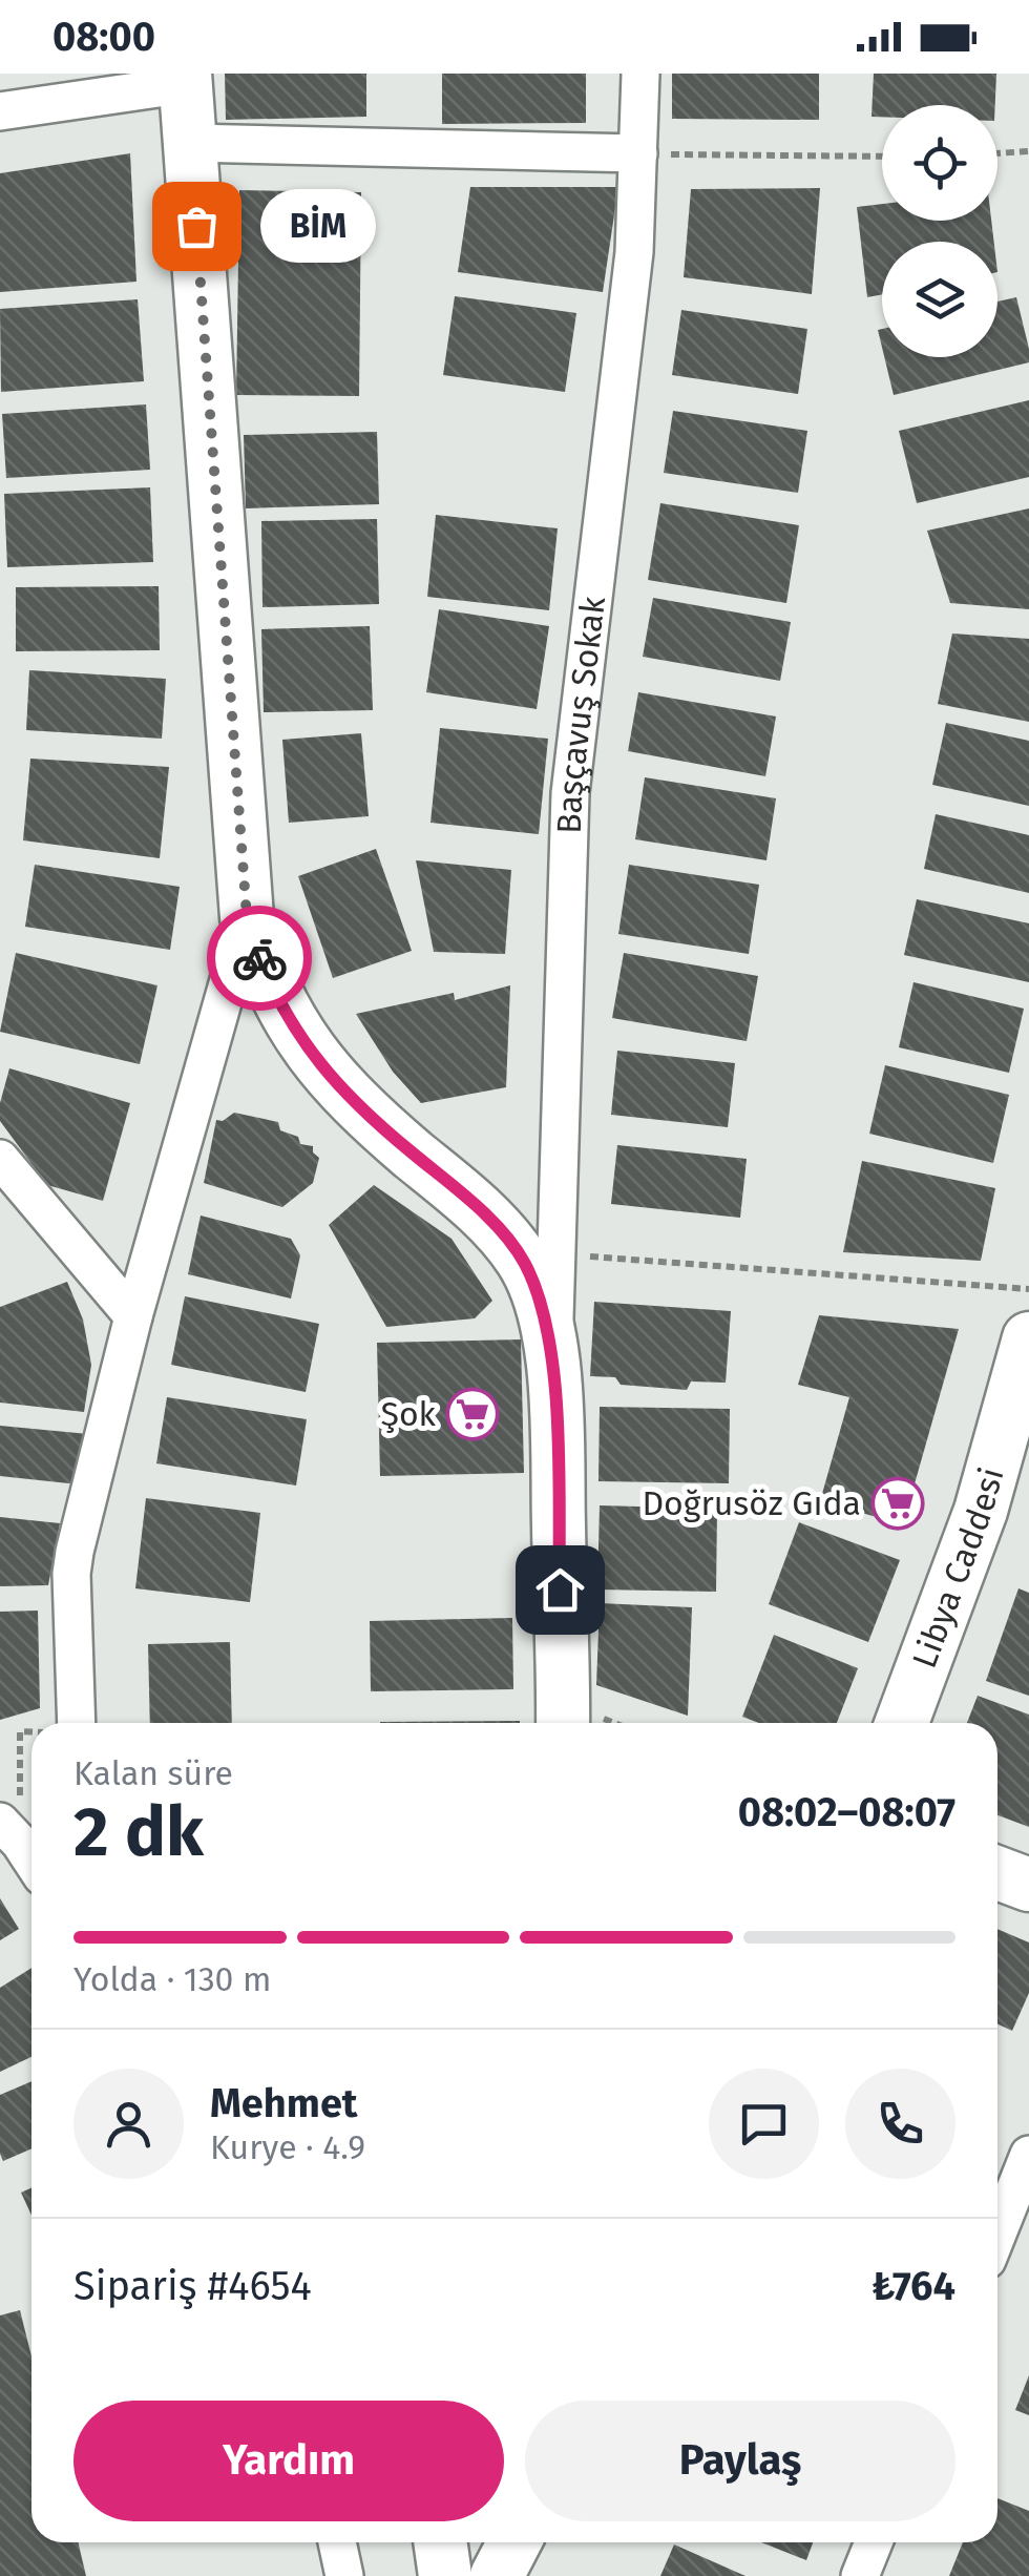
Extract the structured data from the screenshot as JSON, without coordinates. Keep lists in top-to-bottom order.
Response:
{
  "streets": {
    "main road": ["Libya Caddesi"],
    "street": ["Başçavuş Sokak"]
  },
  "places": {
    "other": ["BİM"],
    "supermarket": ["Şok", "Doğrusöz Gıda"]
  },
  "page": {
    "status": "08:00",
    "bubble": "BİM",
    "heading": ["2 dk", "Kalan süre", "08:02–08:07"],
    "panel": [
      "Mehmet",
      "Kurye · 4.9",
      "Sipariş #4654",
      "₺764"
    ],
    "bar": "Yolda · 130 m",
    "buttons": ["Yardım", "Paylaş"]
  }
}
